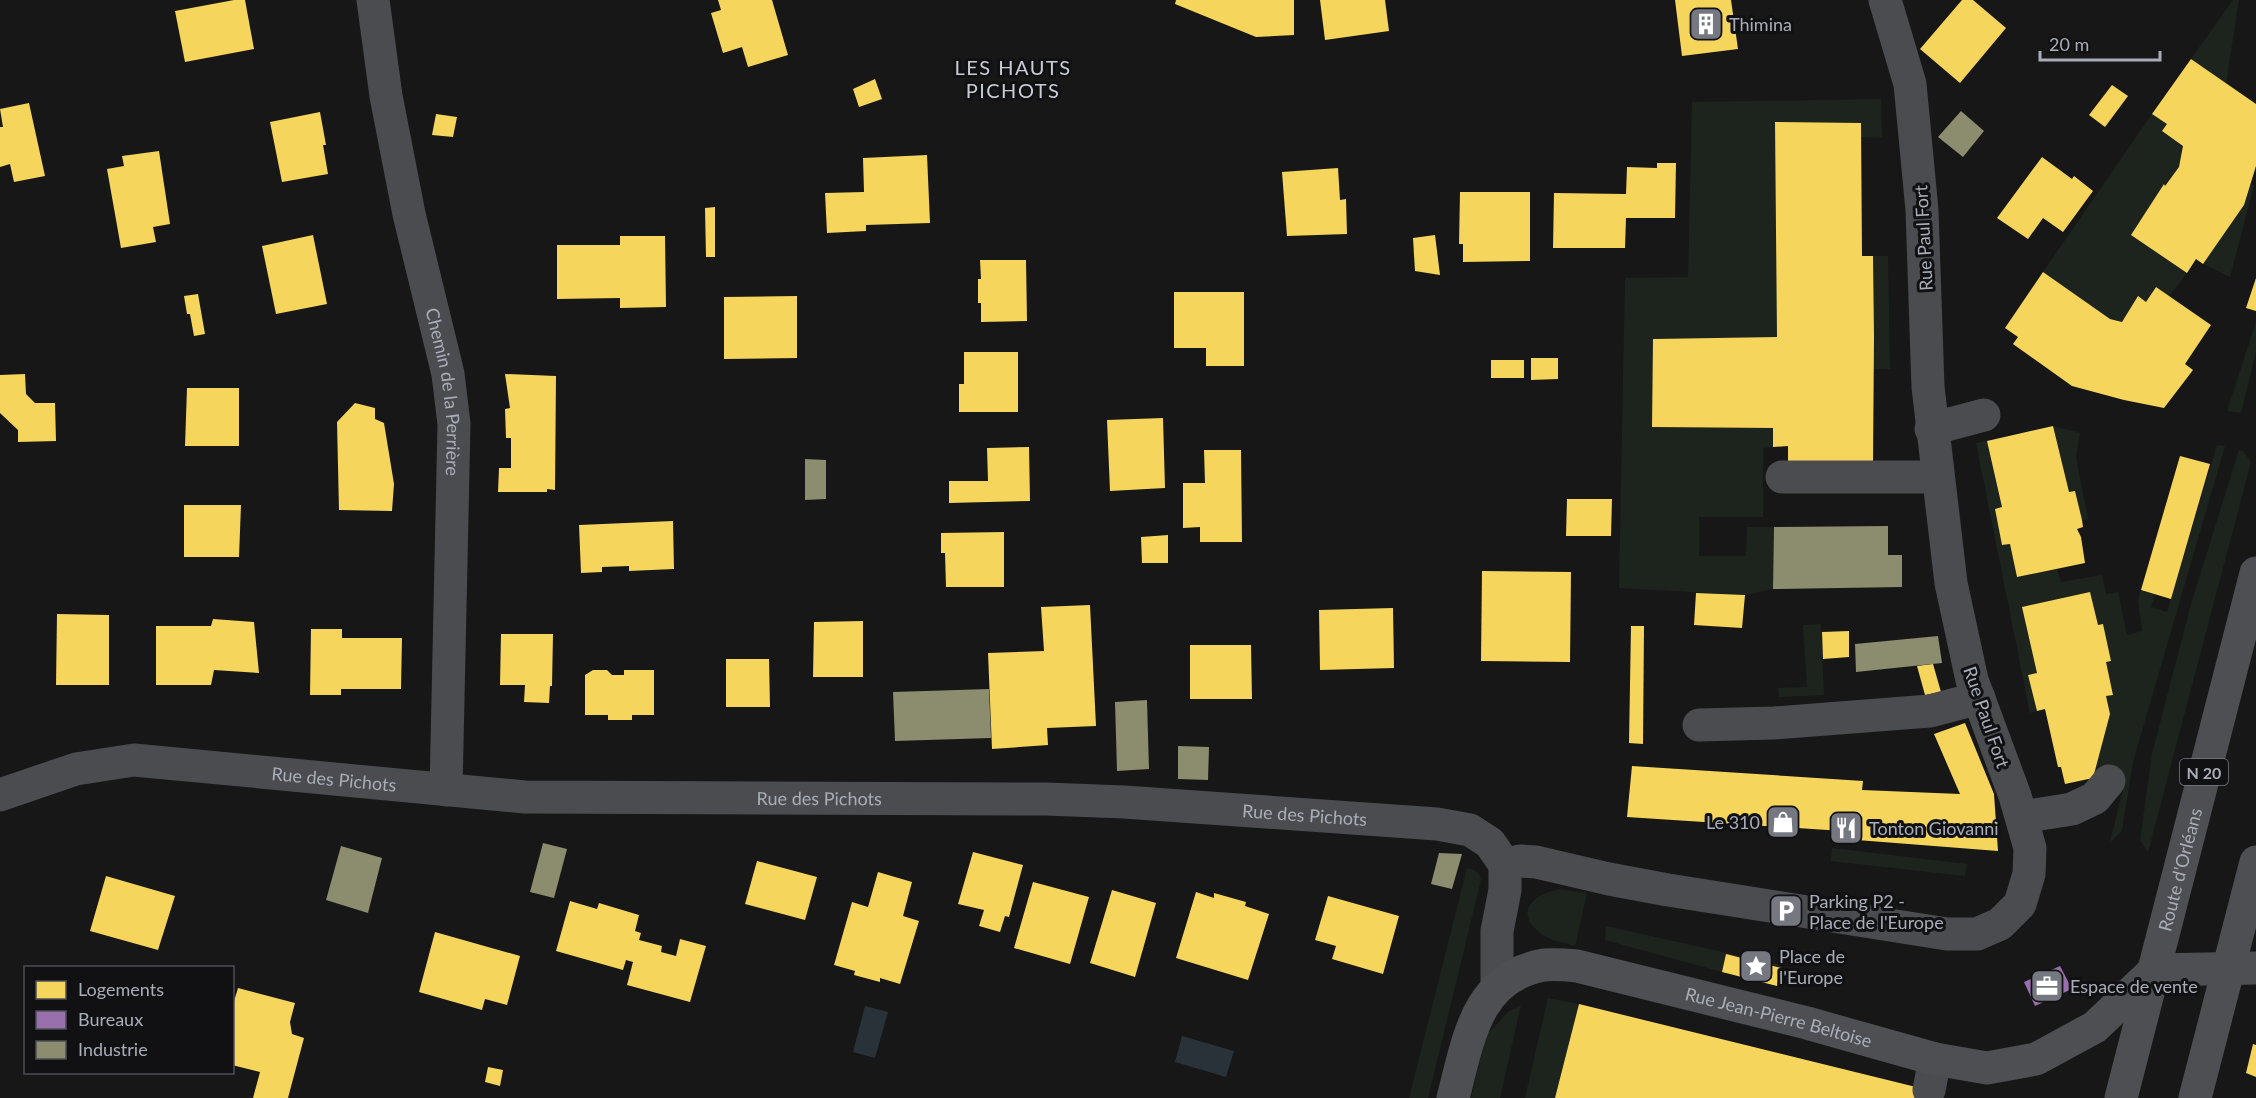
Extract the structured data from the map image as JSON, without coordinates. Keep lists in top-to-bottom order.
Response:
{
  "streets": {
    "main road": ["N 20", "Route d'Orléans", "Rue Jean-Pierre Beltoise"],
    "street": ["Rue Paul Fort", "Chemin de la Perrière", "Rue des Pichots"]
  },
  "crossings": [
    ["Rue Paul Fort", "Rue des Pichots"],
    ["Chemin de la Perrière", "Rue des Pichots"],
    ["Route d'Orléans", "Rue Jean-Pierre Beltoise"]
  ],
  "districts": ["LES HAUTS PICHOTS"],
  "places": {
    "building": ["Thimina"],
    "shop": ["Le 310"],
    "restaurant": ["Tonton Giovanni"],
    "parking": ["Parking P2 - Place de l'Europe"],
    "place": ["Place de l'Europe"],
    "office": ["Espace de vente"]
  },
  "legend": ["Logements", "Bureaux", "Industrie"],
  "scale_bar": "20 m"
}
